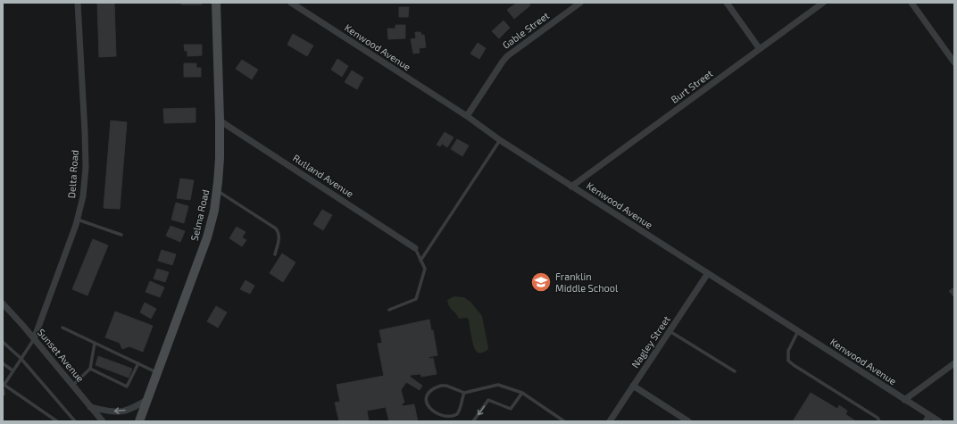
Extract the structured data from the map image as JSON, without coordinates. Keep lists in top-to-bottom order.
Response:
{
  "streets": {
    "street": [
      "Gable Street",
      "Kenwood Avenue",
      "Burt Street",
      "Delta Road",
      "Rutland Avenue",
      "Selma Road",
      "Nagley Street",
      "Sunset Avenue"
    ]
  },
  "crossings": [
    ["Gable Street", "Kenwood Avenue"],
    ["Kenwood Avenue", "Burt Street"],
    ["Kenwood Avenue", "Nagley Street"],
    ["Delta Road", "Sunset Avenue"],
    ["Rutland Avenue", "Selma Road"]
  ],
  "places": {
    "school or university": ["Franklin Middle School"]
  }
}
